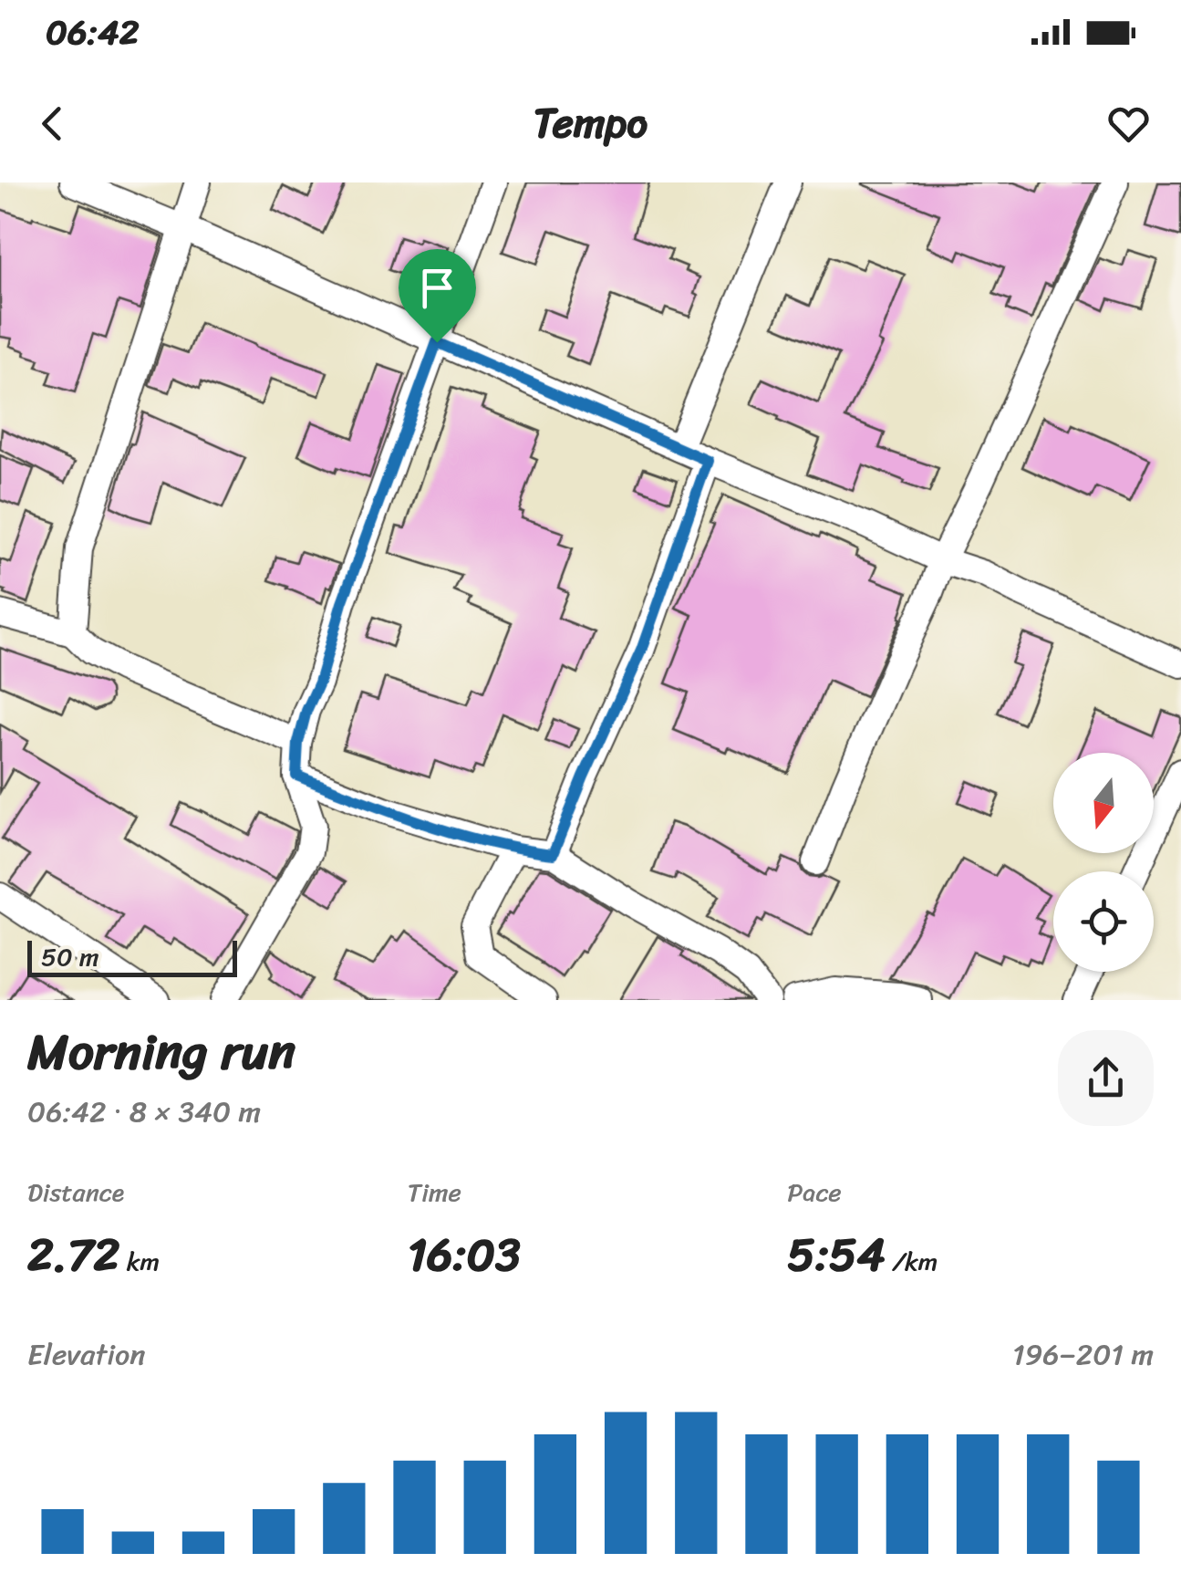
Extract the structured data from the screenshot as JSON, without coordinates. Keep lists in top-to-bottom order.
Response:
{
  "scale_bar": "50 m",
  "north": "bottom",
  "page": {
    "status": "06:42",
    "header": "Tempo",
    "scale": "50 m",
    "heading": ["Morning run", "06:42 · 8 × 340 m"],
    "stats": [
      ["Distance", "2.72 km"],
      ["Time", "16:03"],
      ["Pace", "5:54 /km"]
    ],
    "chart": ["Elevation", "196–201 m"]
  }
}
